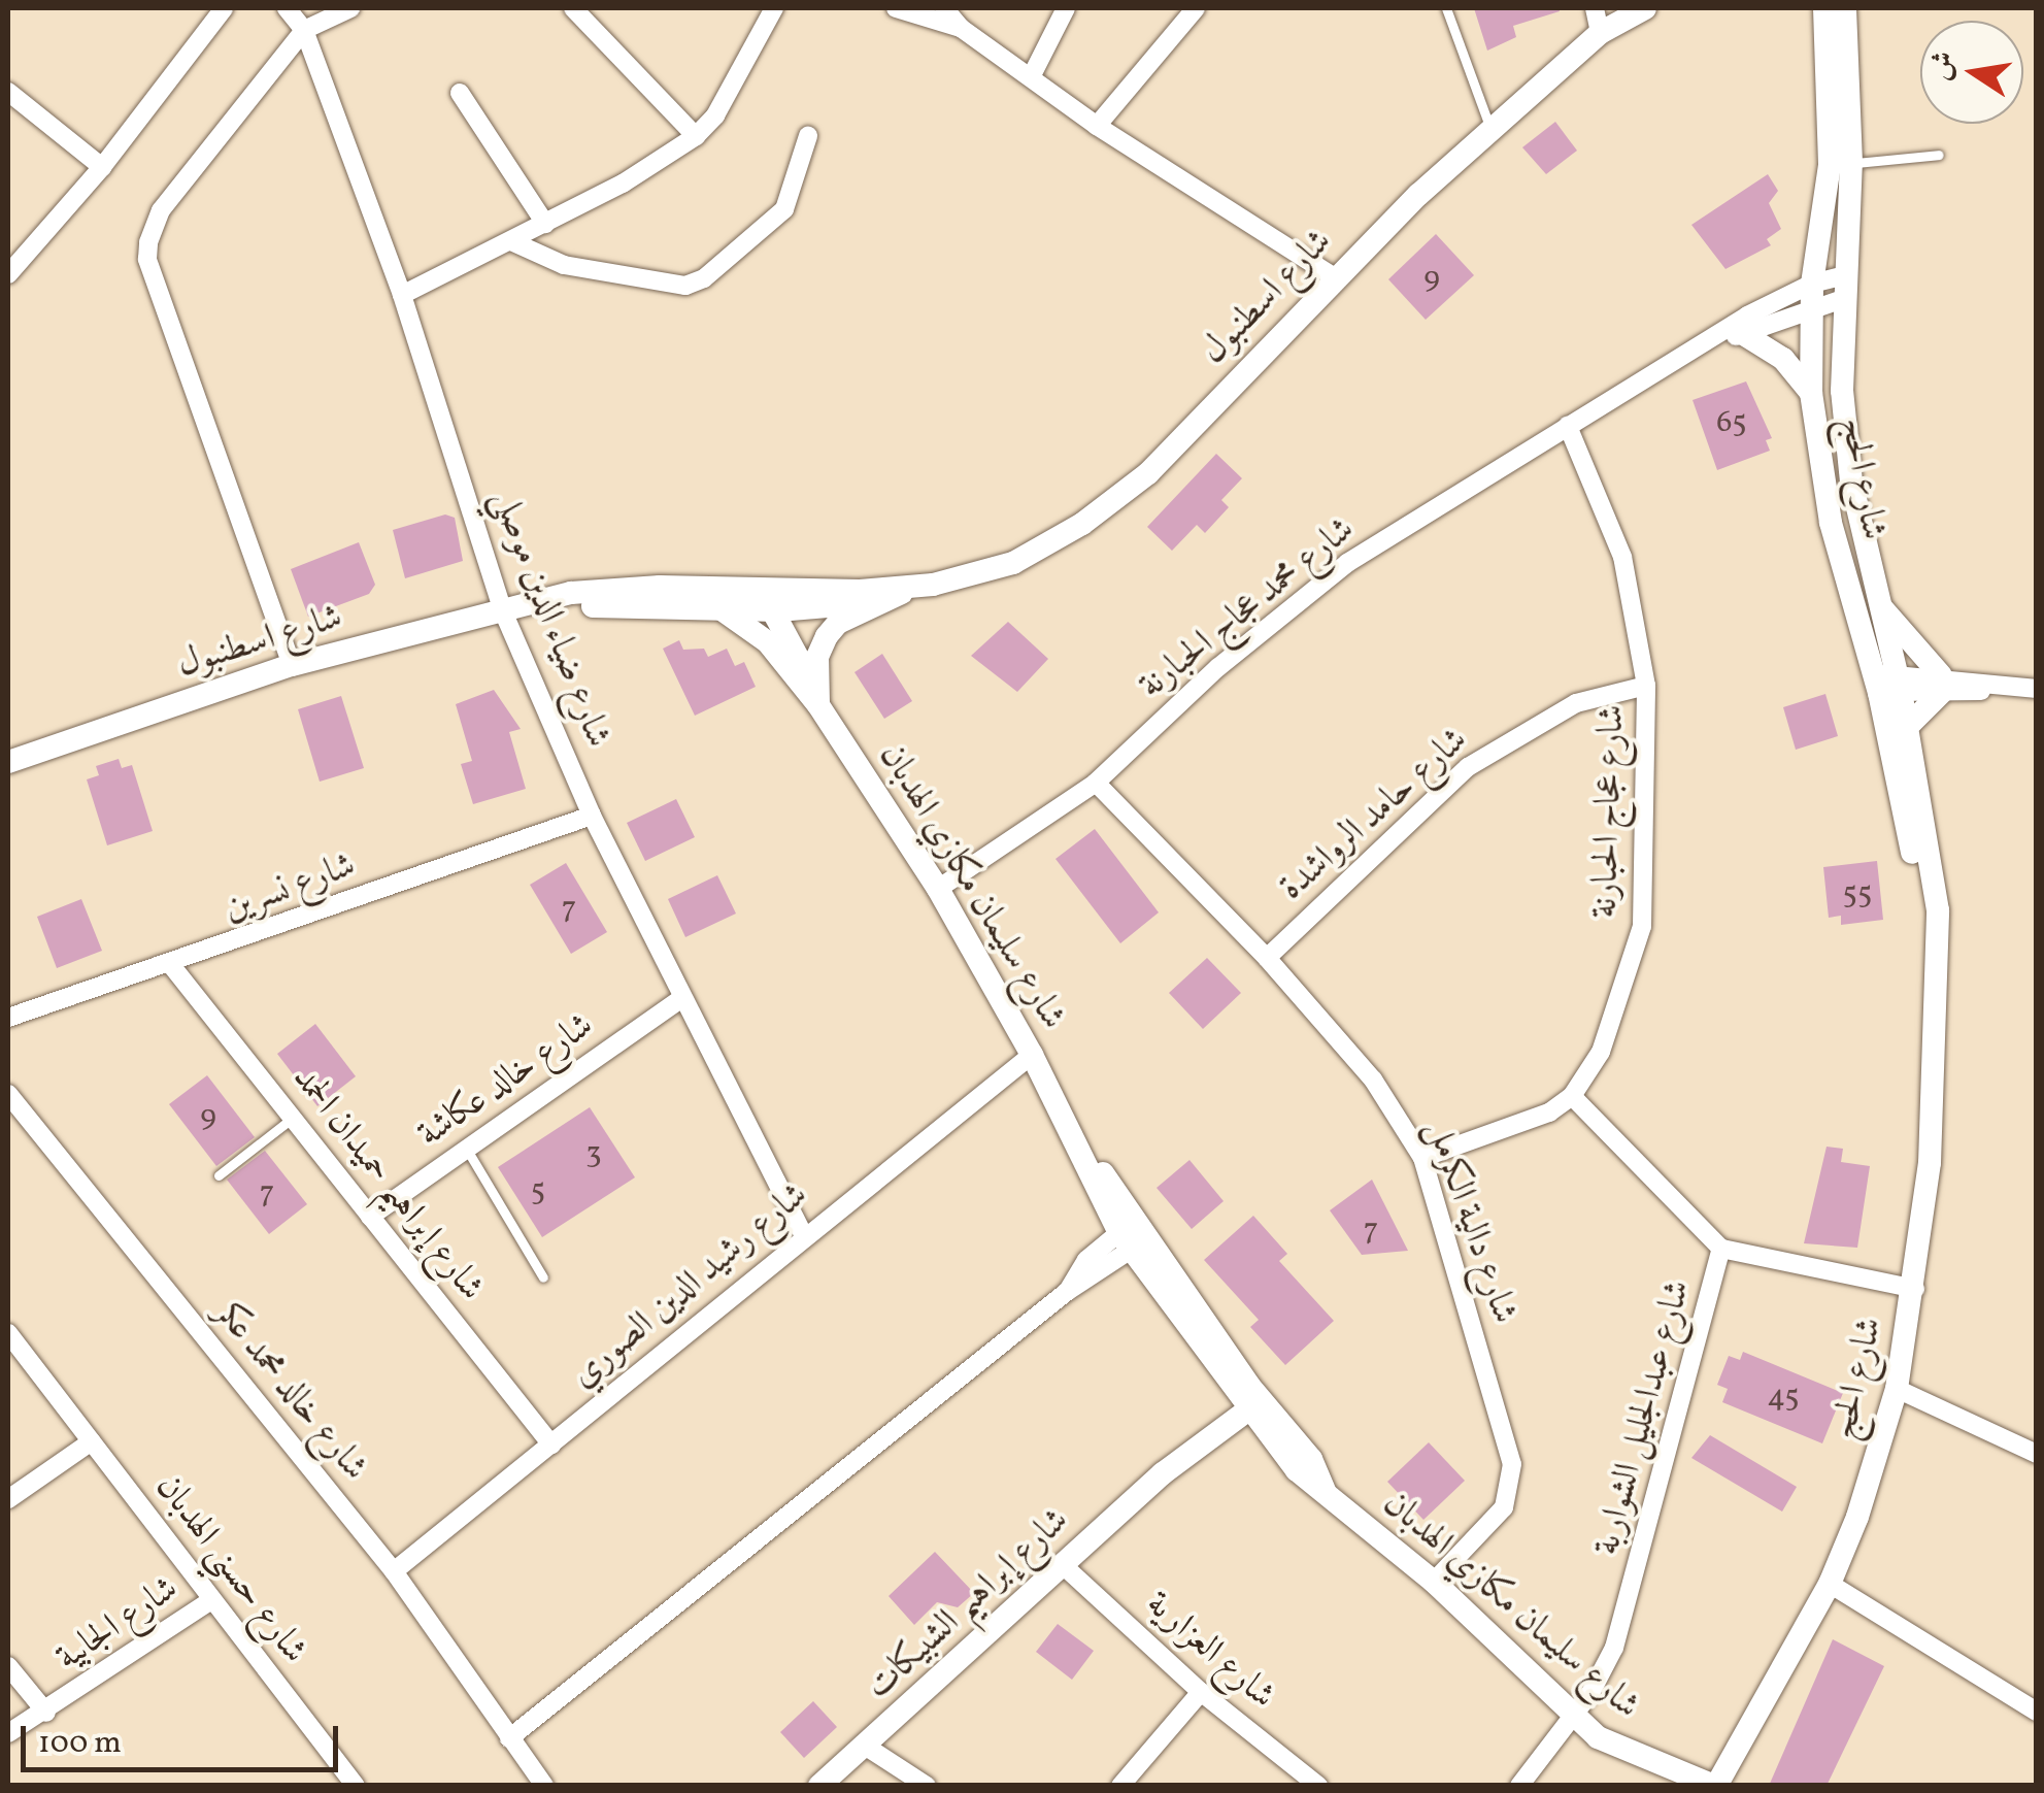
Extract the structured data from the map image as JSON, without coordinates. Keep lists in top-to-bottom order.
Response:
{
  "streets": {
    "street": [
      "شارع اسطنبول",
      "شارع الحج",
      "شارع محمد عجاج الحبارنة",
      "شارع ضياء الدين موصلي",
      "شارع عجاج الحبارنة",
      "شارع حامد الرواشدة",
      "شارع سليمان مكازي الهدبان",
      "شارع نسرين",
      "شارع خالد عكاشة",
      "شارع إبراهيم حميدان الحمد",
      "شارع دالية الكرمل",
      "شارع رشيد الدين الصوري",
      "شارع خالد محمد عكر",
      "شارع عبدالجليل الشواربة",
      "شارع حسني الهدبان",
      "شارع إبراهيم الشبيكات",
      "شارع الجابية",
      "شارع العزارية"
    ]
  },
  "crossings": [
    ["شارع اسطنبول", "شارع ضياء الدين موصلي"],
    ["شارع اسطنبول", "شارع سليمان مكازي الهدبان"],
    ["شارع الحج", "شارع محمد عجاج الحبارنة"],
    ["شارع الحج", "شارع سليمان مكازي الهدبان"],
    ["شارع محمد عجاج الحبارنة", "شارع عجاج الحبارنة"],
    ["شارع محمد عجاج الحبارنة", "شارع سليمان مكازي الهدبان"],
    ["شارع محمد عجاج الحبارنة", "شارع دالية الكرمل"],
    ["شارع ضياء الدين موصلي", "شارع نسرين"],
    ["شارع ضياء الدين موصلي", "شارع خالد عكاشة"],
    ["شارع ضياء الدين موصلي", "شارع رشيد الدين الصوري"],
    ["شارع عجاج الحبارنة", "شارع حامد الرواشدة"],
    ["شارع عجاج الحبارنة", "شارع دالية الكرمل"],
    ["شارع عجاج الحبارنة", "شارع عبدالجليل الشواربة"],
    ["شارع حامد الرواشدة", "شارع دالية الكرمل"],
    ["شارع سليمان مكازي الهدبان", "شارع دالية الكرمل"],
    ["شارع سليمان مكازي الهدبان", "شارع رشيد الدين الصوري"],
    ["شارع سليمان مكازي الهدبان", "شارع عبدالجليل الشواربة"],
    ["شارع سليمان مكازي الهدبان", "شارع إبراهيم الشبيكات"],
    ["شارع نسرين", "شارع إبراهيم حميدان الحمد"],
    ["شارع خالد عكاشة", "شارع إبراهيم حميدان الحمد"],
    ["شارع إبراهيم حميدان الحمد", "شارع رشيد الدين الصوري"],
    ["شارع رشيد الدين الصوري", "شارع خالد محمد عكر"],
    ["شارع حسني الهدبان", "شارع الجابية"],
    ["شارع إبراهيم الشبيكات", "شارع العزارية"]
  ],
  "house_numbers": [
    "9",
    "65",
    "55",
    "7",
    "9",
    "3",
    "5",
    "7",
    "7",
    "45"
  ],
  "scale_bar": "100 m",
  "north": "left"
}
